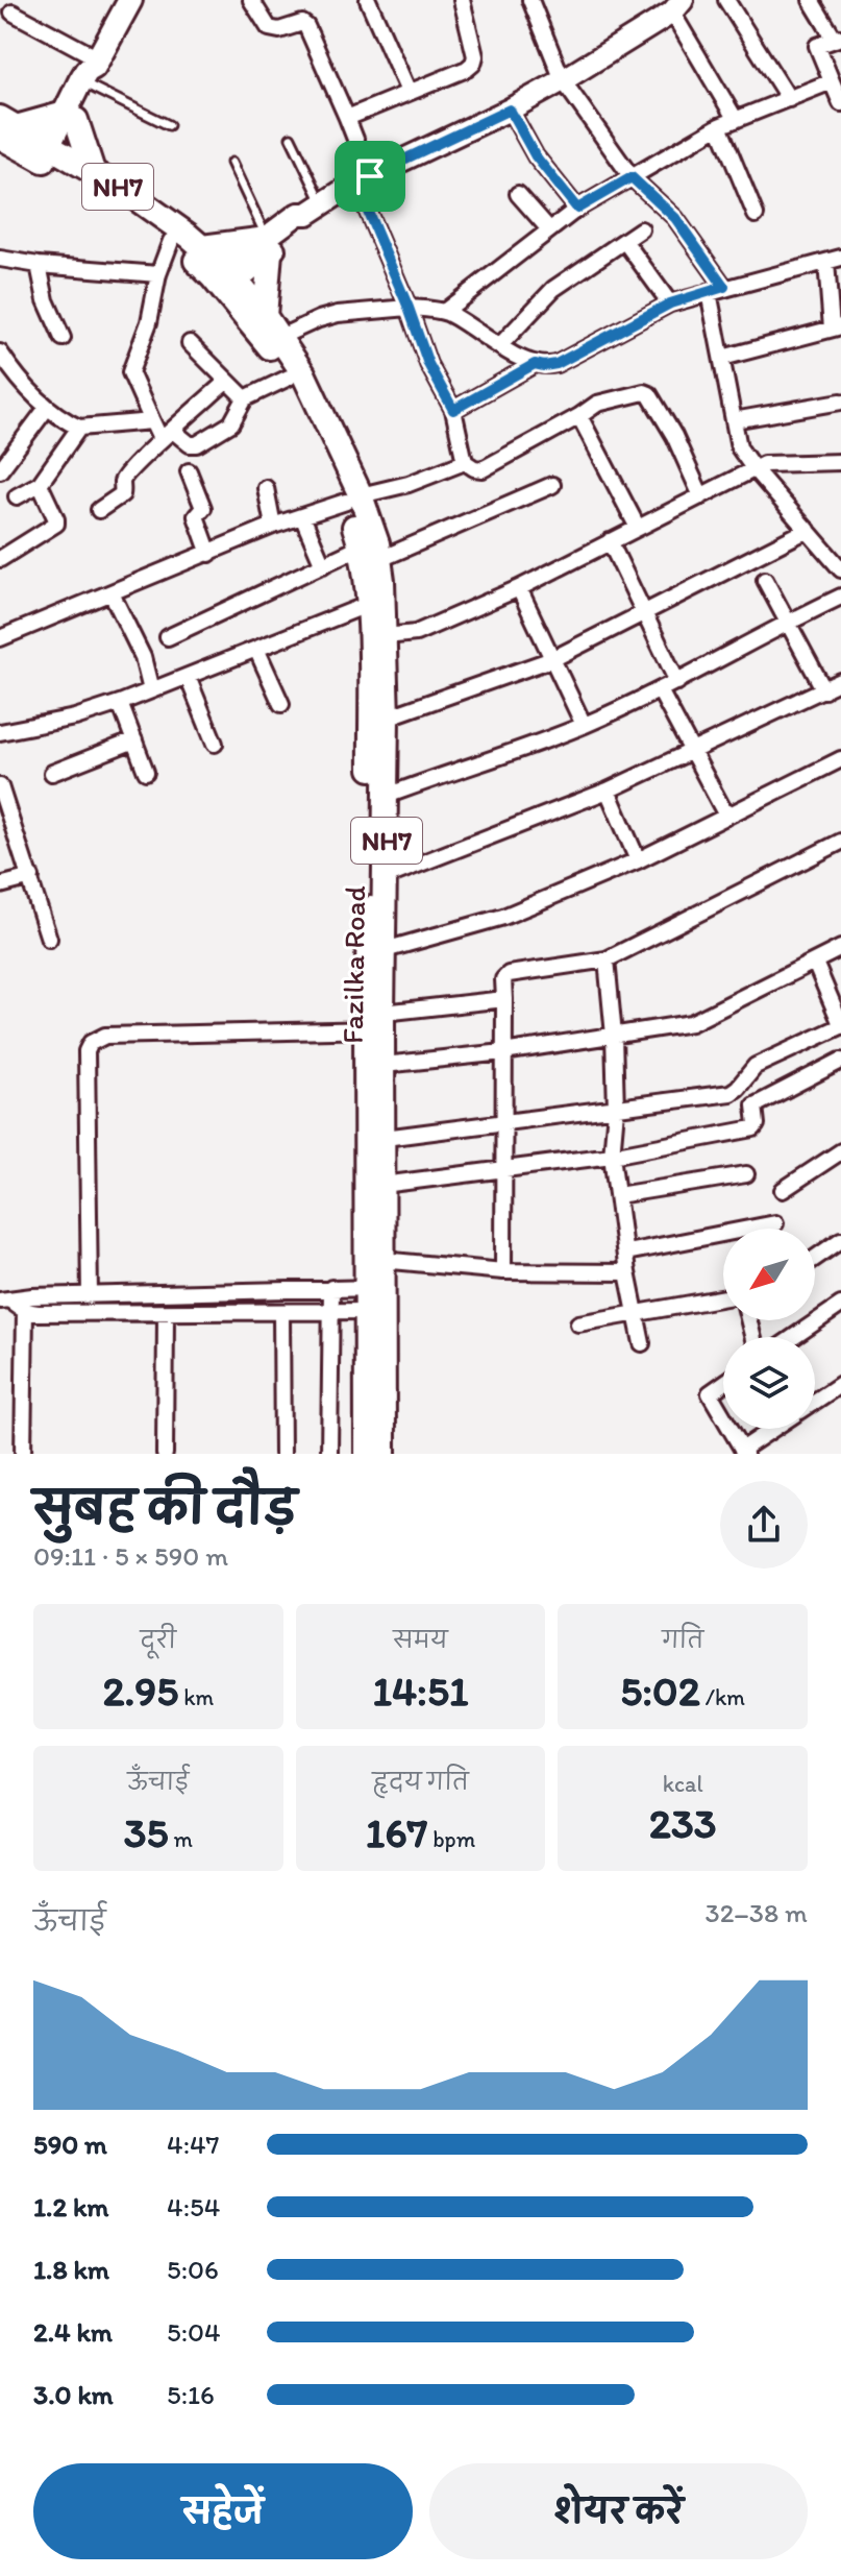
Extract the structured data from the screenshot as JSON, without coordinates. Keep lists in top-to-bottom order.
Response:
{
  "streets": {
    "main road": ["NH7", "Fazilka Road"]
  },
  "crossings": [
    ["NH7", "Fazilka Road"]
  ],
  "north": "bottom left",
  "page": {
    "heading": ["सुबह की दौड़", "09:11 · 5 × 590 m"],
    "stats": [
      ["दूरी", "2.95 km"],
      ["समय", "14:51"],
      ["गति", "5:02 /km"],
      ["ऊँचाई", "35 m"],
      ["हृदय गति", "167 bpm"],
      ["kcal", "233"]
    ],
    "chart": ["ऊँचाई", "32–38 m"],
    "list": [
      {
        "name": "590 m",
        "note": "4:47"
      },
      {
        "name": "1.2 km",
        "note": "4:54"
      },
      {
        "name": "1.8 km",
        "note": "5:06"
      },
      {
        "name": "2.4 km",
        "note": "5:04"
      },
      {
        "name": "3.0 km",
        "note": "5:16"
      }
    ],
    "buttons": ["सहेजें", "शेयर करें"]
  }
}
